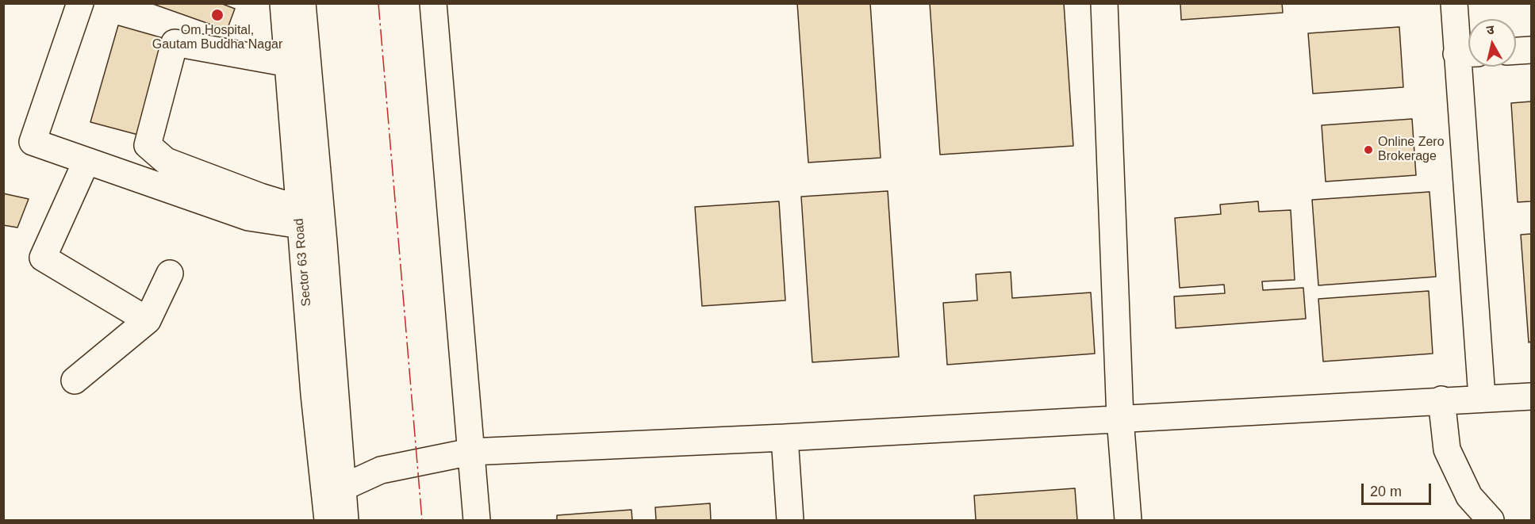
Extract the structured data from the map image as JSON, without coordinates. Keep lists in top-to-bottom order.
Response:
{
  "streets": {
    "street": ["Sector 63 Road"]
  },
  "places": ["Om Hospital, Gautam Buddha Nagar", "Online Zero Brokerage"],
  "scale_bar": "20 m",
  "north": "top"
}
